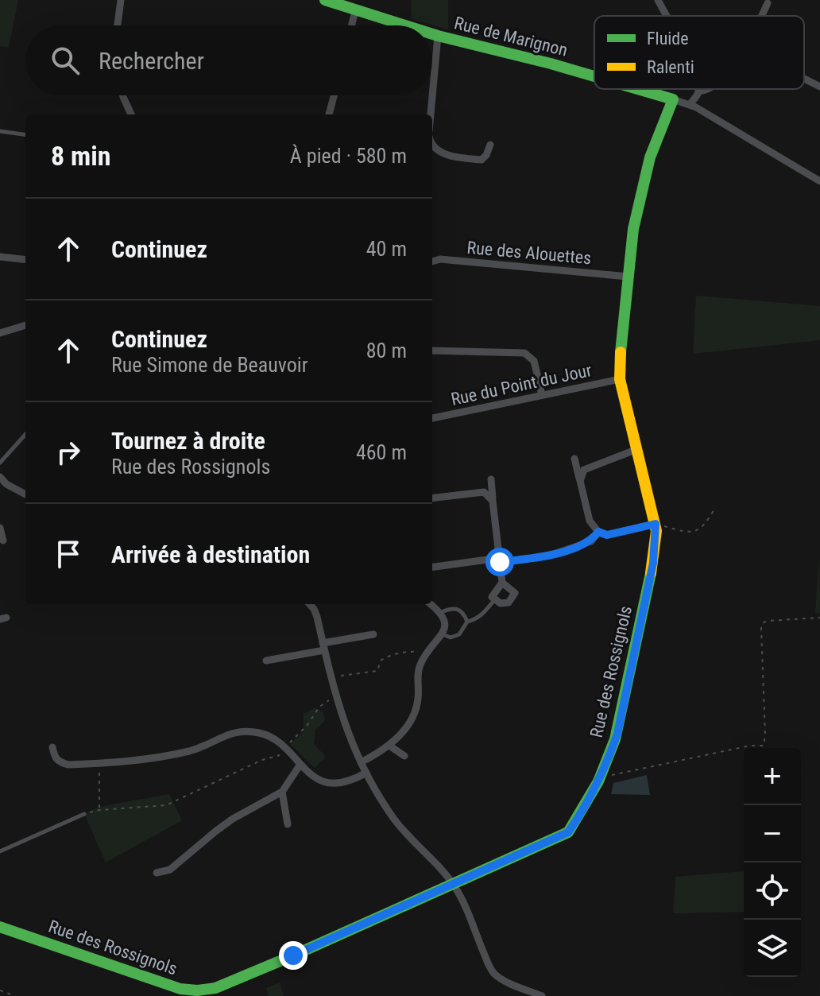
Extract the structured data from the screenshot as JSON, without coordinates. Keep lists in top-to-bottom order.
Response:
{
  "streets": {
    "street": [
      "Rue de Marignon",
      "Rue des Alouettes",
      "Rue du Point du Jour",
      "Rue des Rossignols"
    ]
  },
  "crossings": [
    ["Rue de Marignon", "Rue des Rossignols"],
    ["Rue des Alouettes", "Rue des Rossignols"],
    ["Rue du Point du Jour", "Rue des Rossignols"]
  ],
  "legend": ["Fluide", "Ralenti"],
  "page": {
    "search": "Rechercher",
    "heading": ["8 min", "À pied · 580 m"],
    "list": [
      ["Continuez", "40 m"],
      ["Continuez", "Rue Simone de Beauvoir", "80 m"],
      ["Tournez à droite", "Rue des Rossignols", "460 m"],
      "Arrivée à destination"
    ],
    "map_buttons": ["+", "−"]
  }
}
